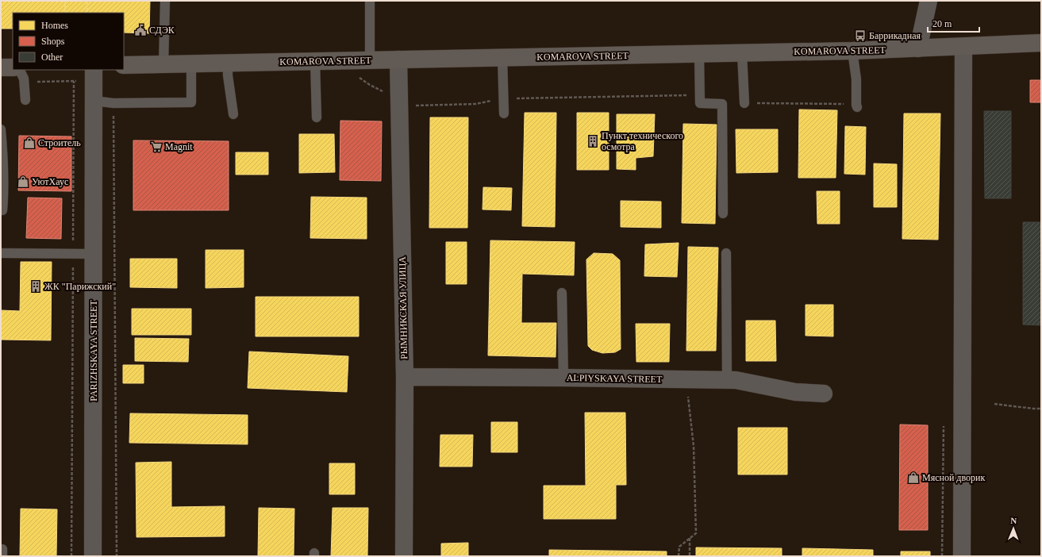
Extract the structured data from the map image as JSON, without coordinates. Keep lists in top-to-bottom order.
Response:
{
  "streets": {
    "street": [
      "KOMAROVA STREET",
      "РЫМНИКСКАЯ УЛИЦА",
      "PARIZHSKAYA STREET",
      "ALPIYSKAYA STREET"
    ]
  },
  "crossings": [
    ["KOMAROVA STREET", "РЫМНИКСКАЯ УЛИЦА"],
    ["РЫМНИКСКАЯ УЛИЦА", "ALPIYSKAYA STREET"]
  ],
  "places": {
    "public building": ["СДЭК"],
    "bus stop": ["Баррикадная"],
    "building": ["Пункт технического осмотра", "ЖК \"Парижский\""],
    "shop": ["Строитель", "УютХаус", "Мясной дворик"],
    "supermarket": ["Magnit"]
  },
  "legend": ["Homes", "Shops", "Other"],
  "scale_bar": "20 m",
  "north": "top"
}
